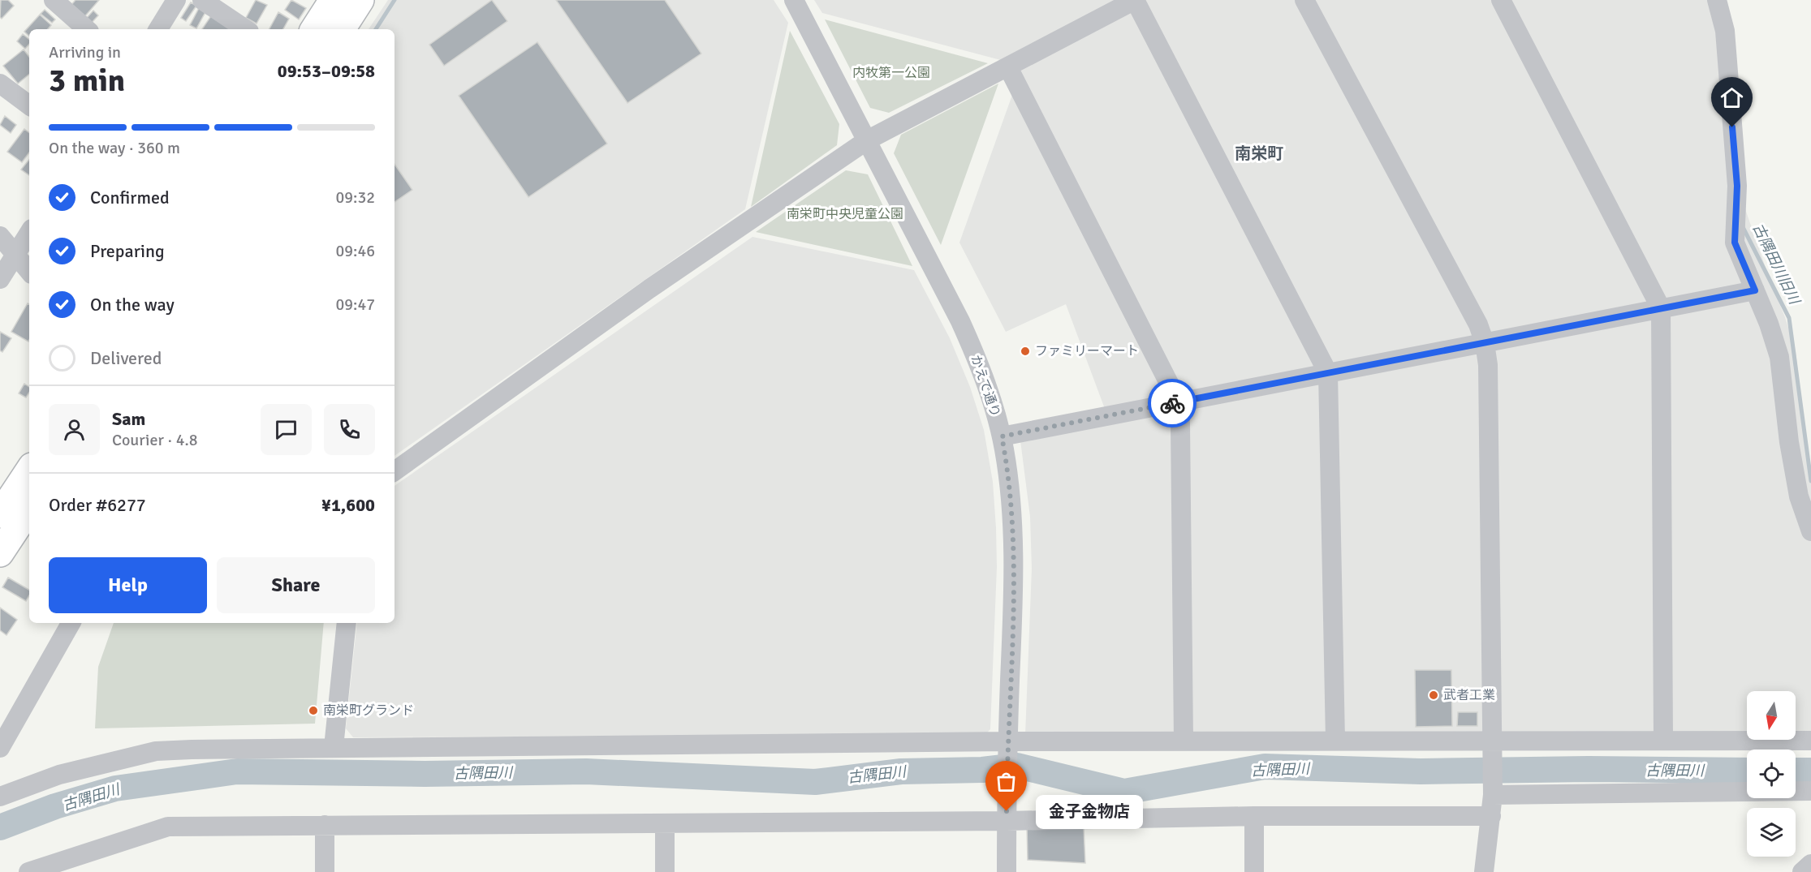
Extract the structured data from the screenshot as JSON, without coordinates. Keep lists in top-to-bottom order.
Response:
{
  "streets": {
    "street": ["かえで通り"]
  },
  "districts": ["南栄町"],
  "water": ["古隅田川旧川", "古隅田川"],
  "parks": ["内牧第一公園", "南栄町中央児童公園"],
  "places": [
    "ファミリーマート",
    "武者工業",
    "南栄町グランド",
    "金子金物店"
  ],
  "north": "bottom",
  "page": {
    "heading": ["3 min", "Arriving in", "09:53–09:58"],
    "panel": [
      "Sam",
      "Courier · 4.8",
      "Order #6277",
      "¥1,600"
    ],
    "bar": "On the way · 360 m",
    "list": [
      ["Confirmed", "09:32"],
      ["Preparing", "09:46"],
      ["On the way", "09:47"],
      "Delivered"
    ],
    "buttons": ["Help", "Share"],
    "bubble": "金子金物店"
  }
}
